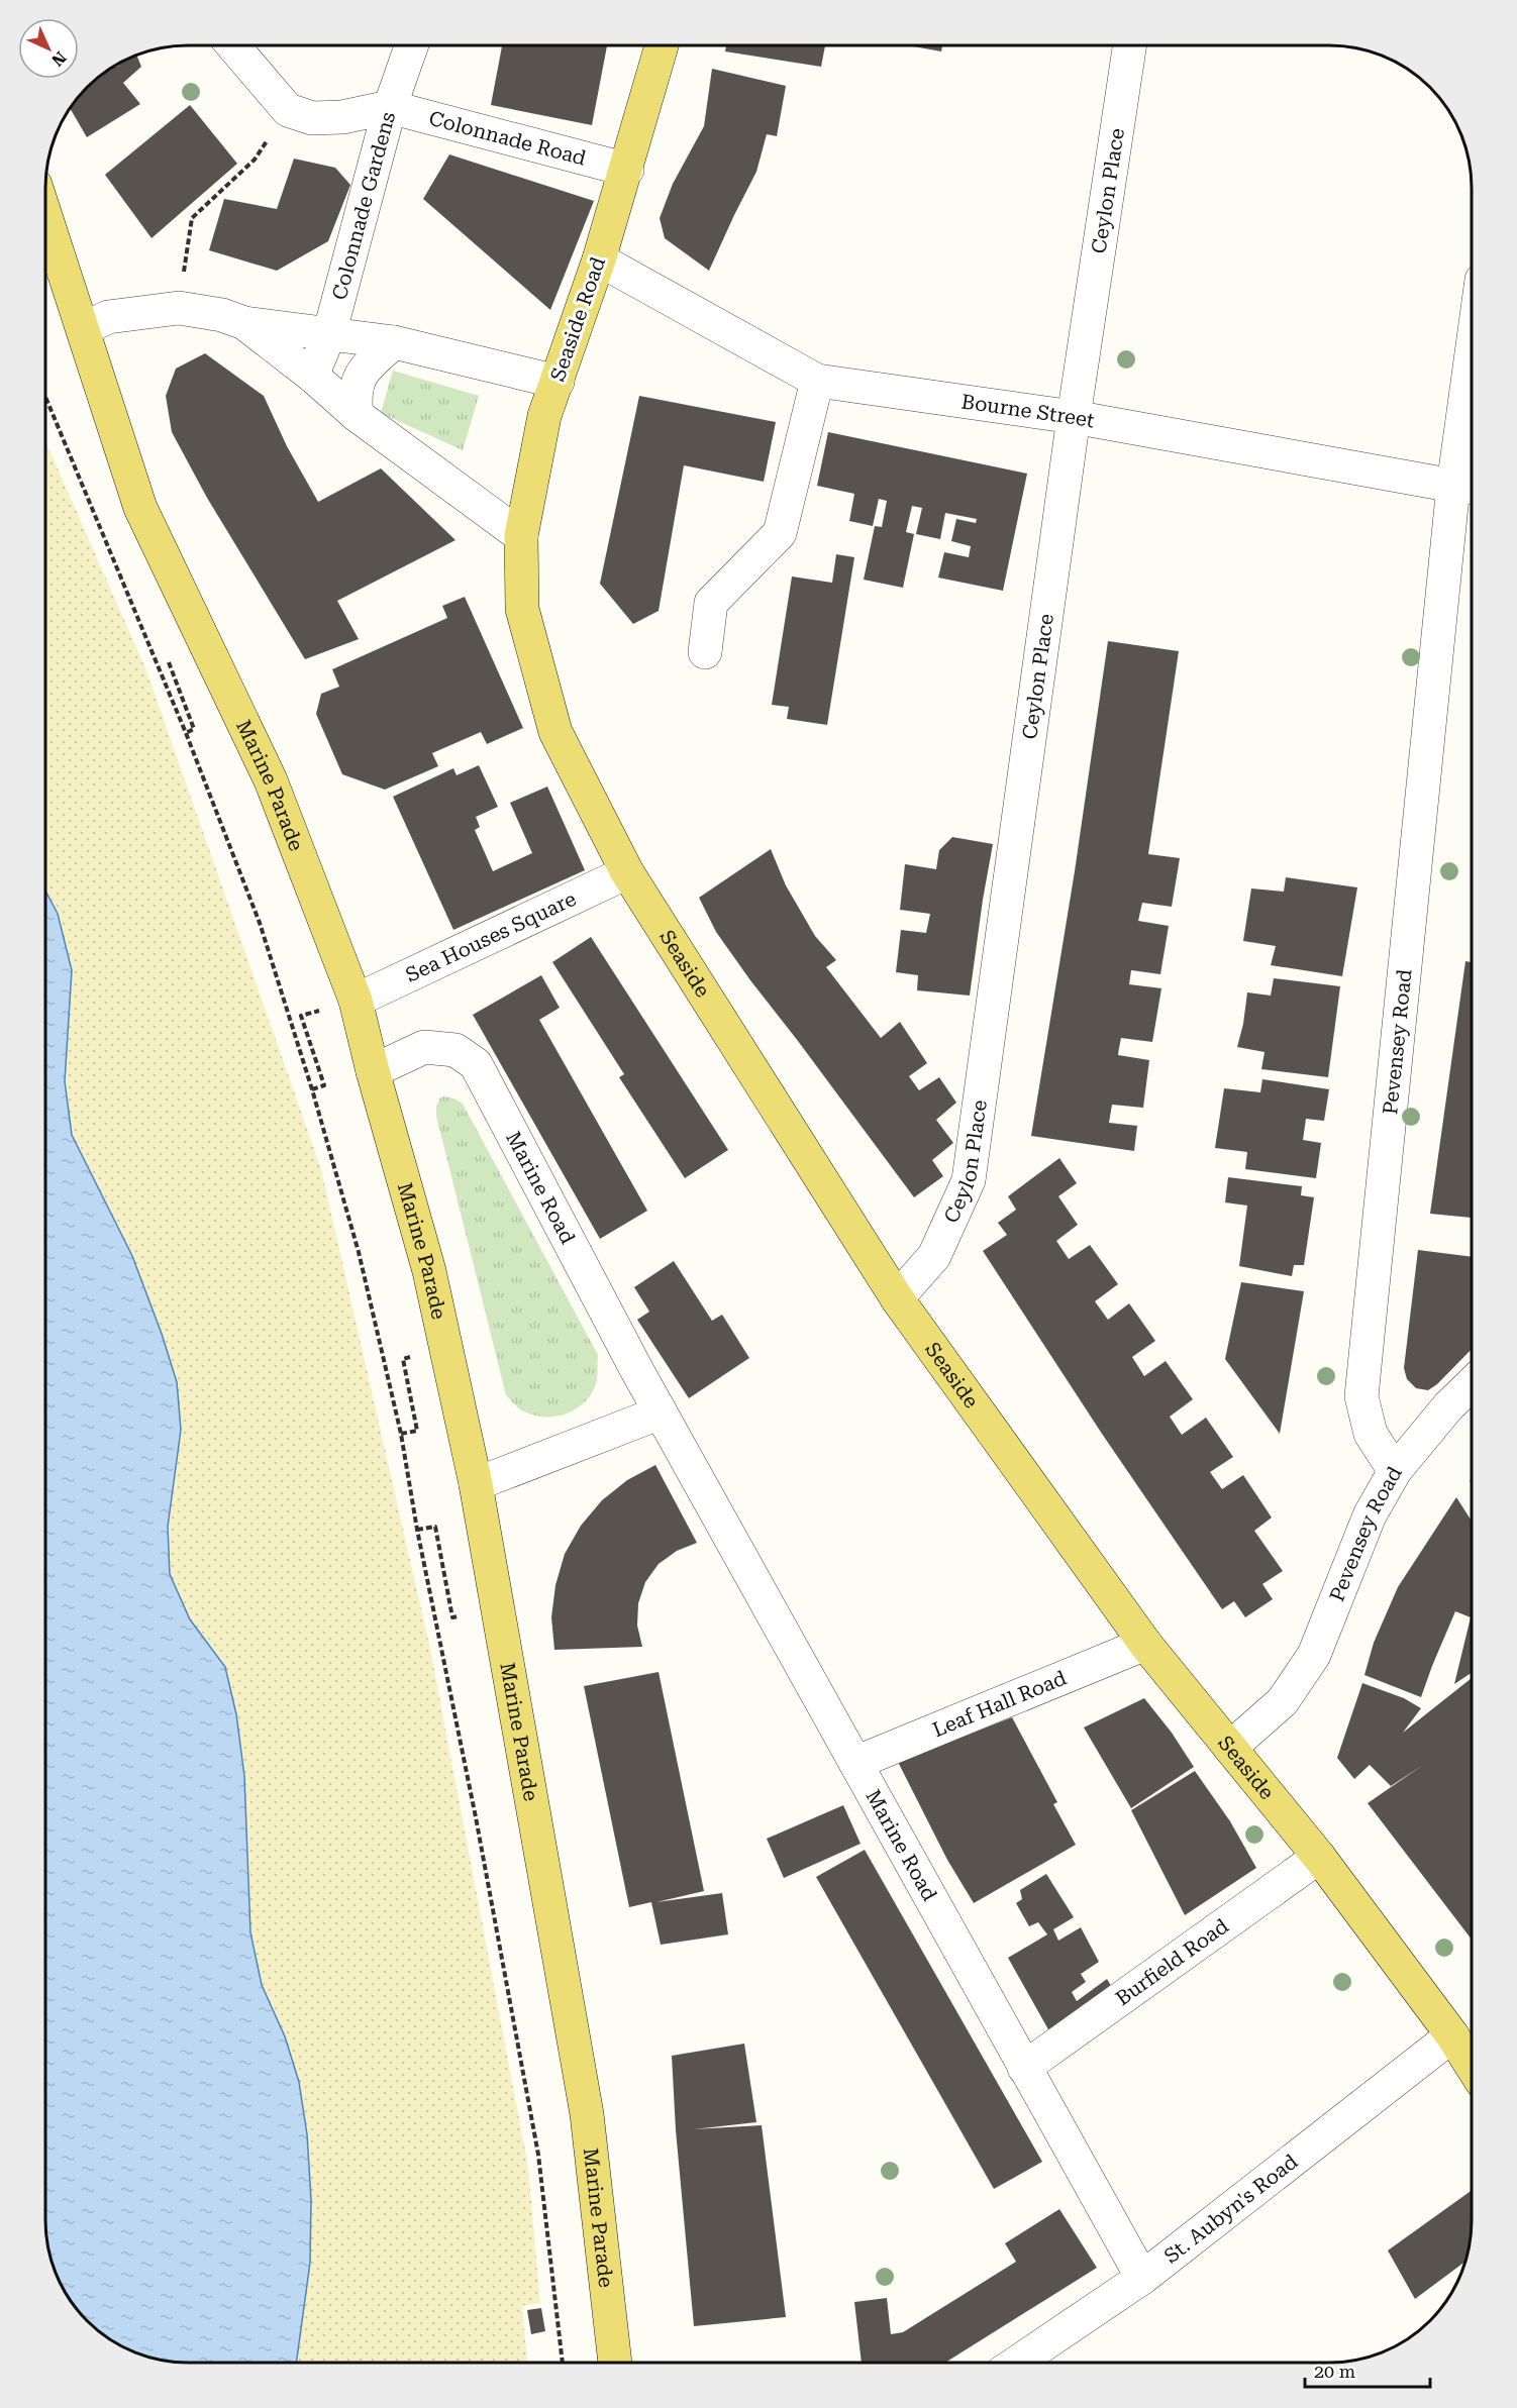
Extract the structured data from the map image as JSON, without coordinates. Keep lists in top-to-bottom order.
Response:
{
  "streets": {
    "main road": ["Seaside Road", "Marine Parade", "Seaside"],
    "street": [
      "Colonnade Road",
      "Ceylon Place",
      "Colonnade Gardens",
      "Bourne Street",
      "Sea Houses Square",
      "Pevensey Road",
      "Marine Road",
      "Leaf Hall Road",
      "Burfield Road",
      "St. Aubyn's Road"
    ]
  },
  "crossings": [
    ["Colonnade Road", "Colonnade Gardens"],
    ["Colonnade Road", "Seaside Road"],
    ["Ceylon Place", "Bourne Street"],
    ["Ceylon Place", "Seaside"],
    ["Seaside Road", "Bourne Street"],
    ["Seaside Road", "Seaside"],
    ["Bourne Street", "Pevensey Road"],
    ["Marine Parade", "Sea Houses Square"],
    ["Marine Parade", "Marine Road"],
    ["Sea Houses Square", "Seaside"],
    ["Seaside", "Pevensey Road"],
    ["Seaside", "Leaf Hall Road"],
    ["Seaside", "Burfield Road"],
    ["Seaside", "St. Aubyn's Road"],
    ["Marine Road", "Leaf Hall Road"],
    ["Marine Road", "Burfield Road"],
    ["Marine Road", "St. Aubyn's Road"]
  ],
  "scale_bar": "20 m",
  "north": "bottom right"
}
